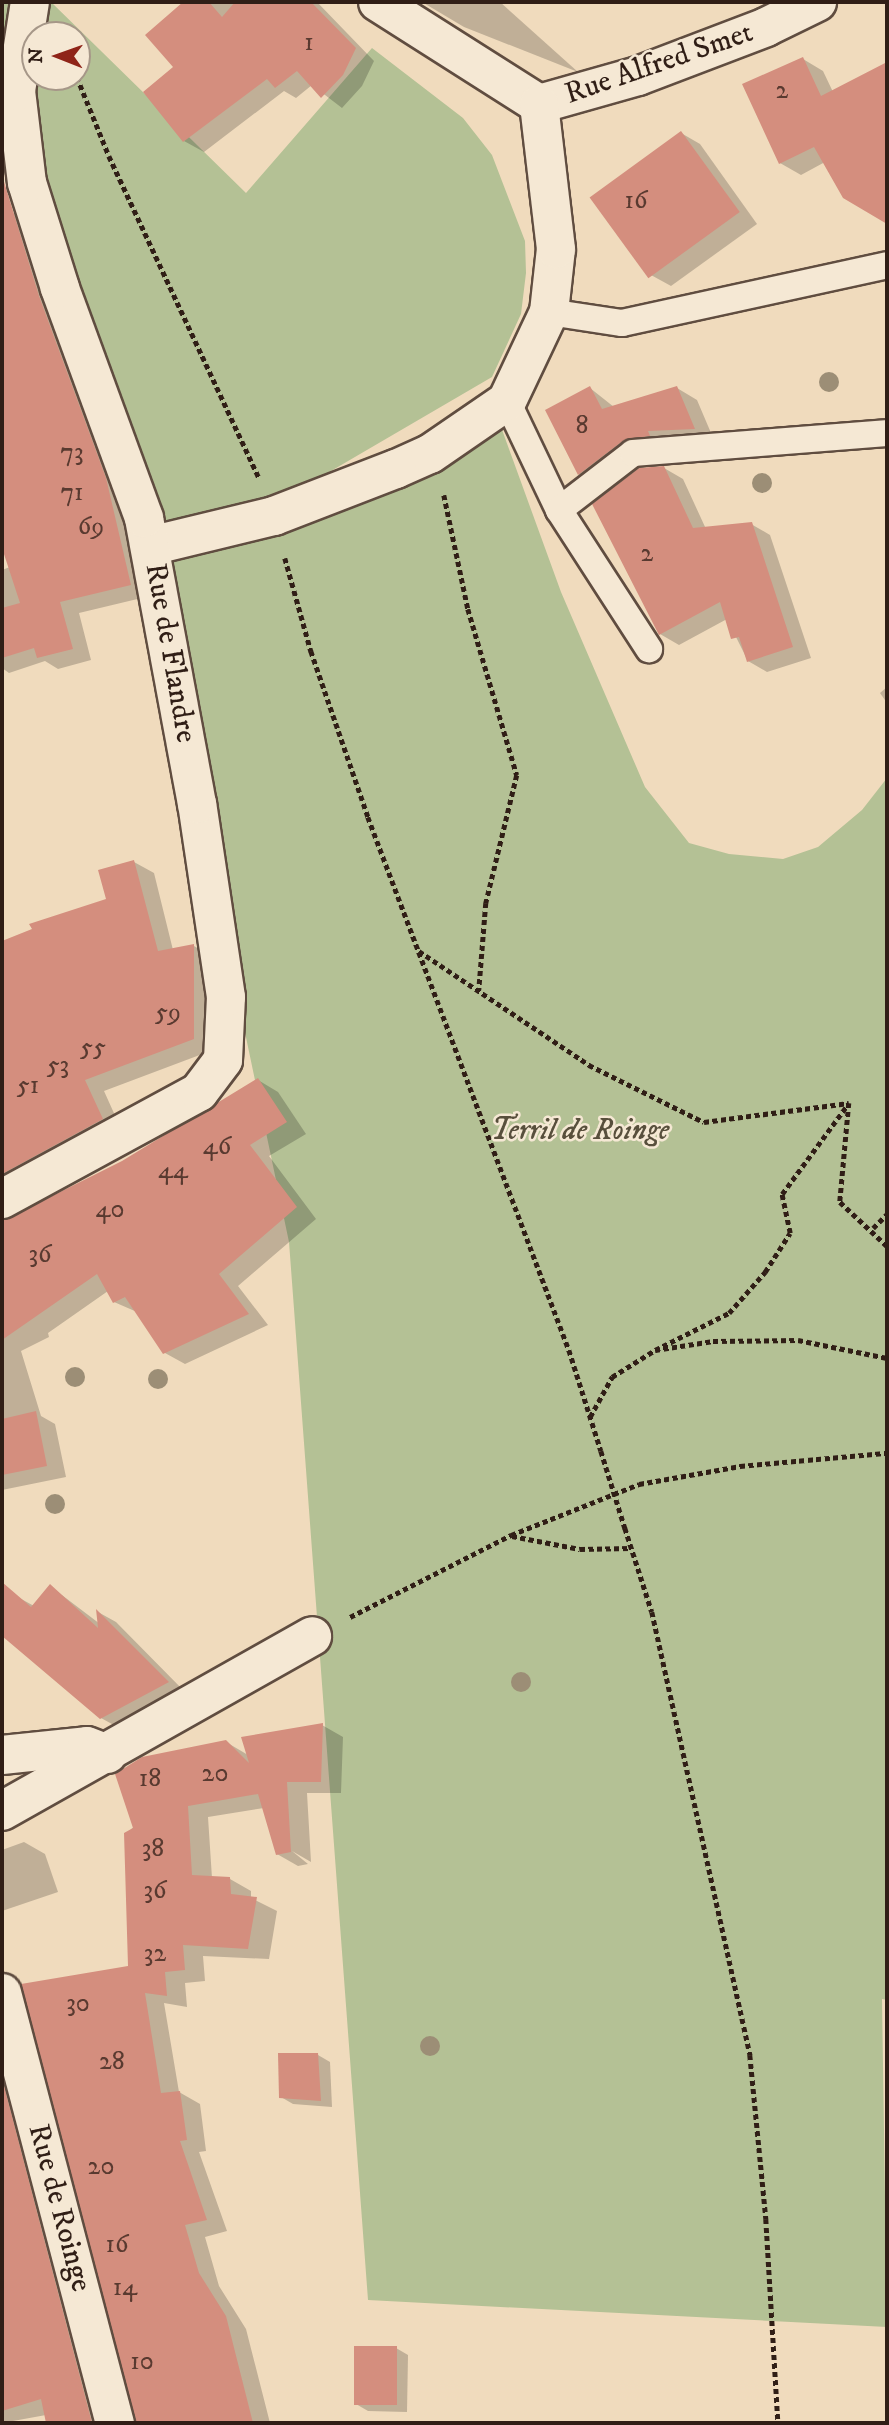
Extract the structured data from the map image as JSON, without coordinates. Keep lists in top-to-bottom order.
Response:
{
  "streets": {
    "street": ["Rue Alfred Smet", "Rue de Flandre", "Rue de Roinge"]
  },
  "parks": ["Terril de Roinge"],
  "house_numbers": [
    "1",
    "2",
    "16",
    "8",
    "73",
    "71",
    "69",
    "2",
    "59",
    "55",
    "53",
    "51",
    "46",
    "44",
    "40",
    "36",
    "20",
    "18",
    "38",
    "36",
    "32",
    "30",
    "28",
    "20",
    "16",
    "14",
    "10"
  ],
  "north": "left"
}
